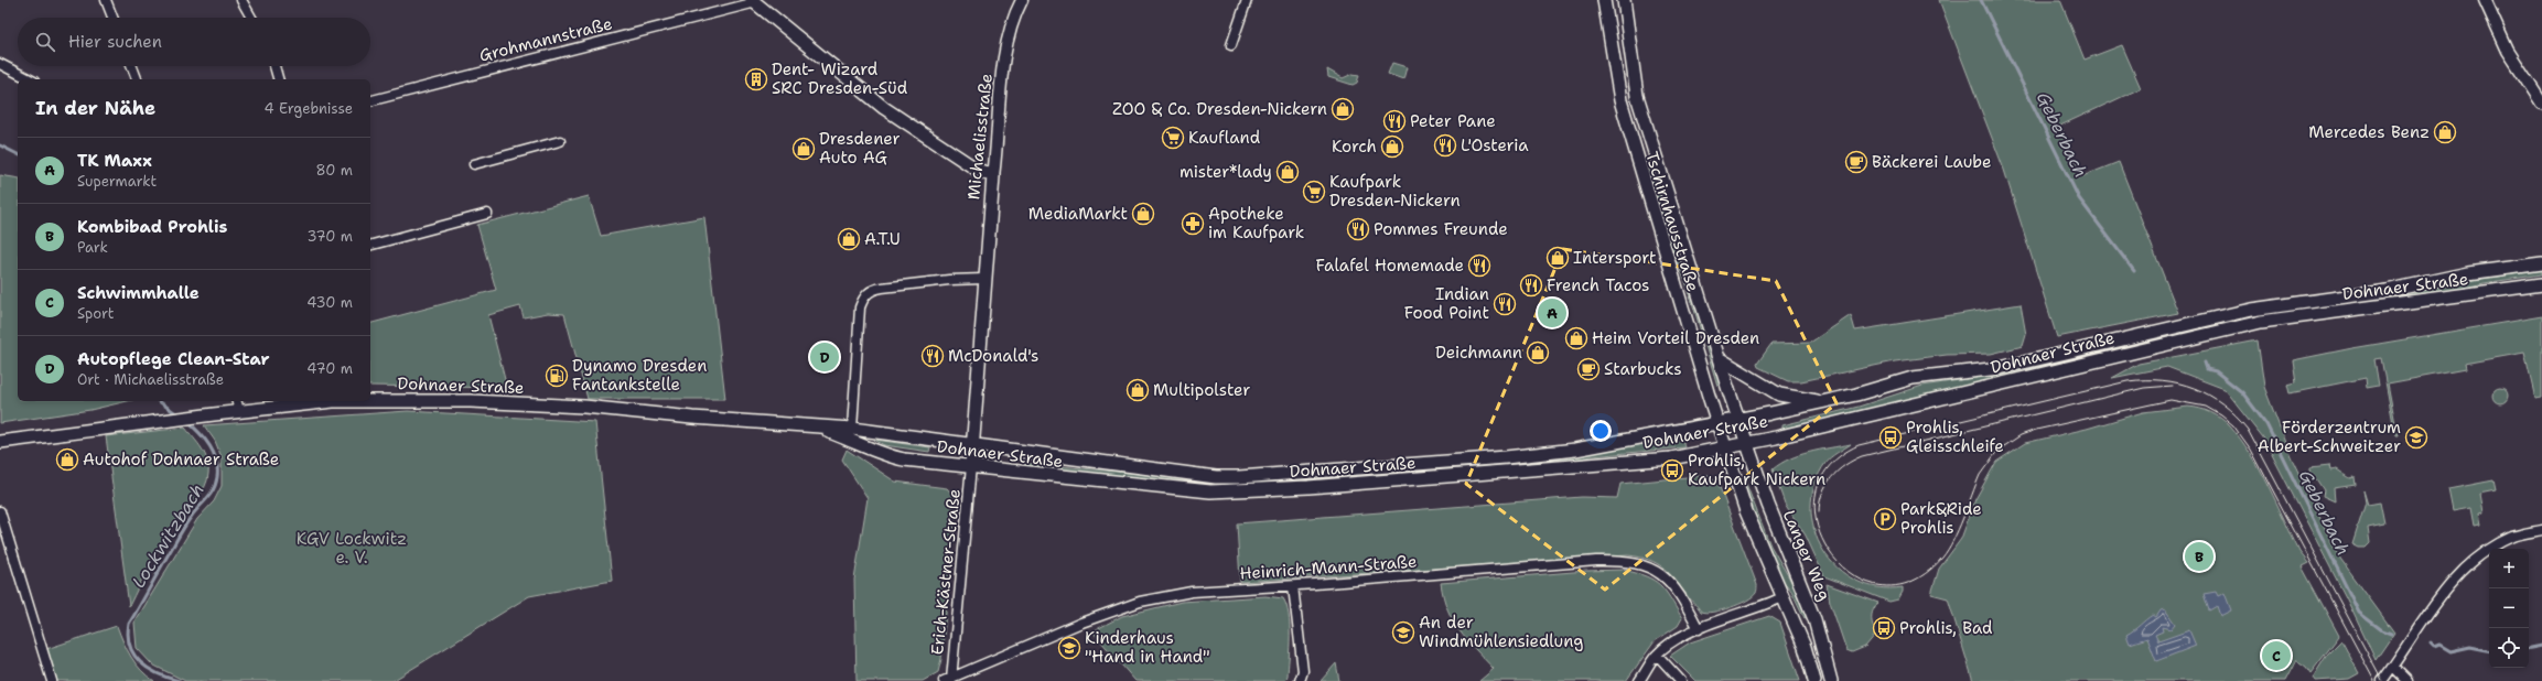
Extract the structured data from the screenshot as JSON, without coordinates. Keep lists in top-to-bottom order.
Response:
{
  "streets": {
    "main road": [
      "Michaelisstraße",
      "Tschirnhausstraße",
      "Dohnaer Straße",
      "Langer Weg"
    ],
    "street": ["Grohmannstraße", "Heinrich-Mann-Straße", "Erich-Kästner-Straße"]
  },
  "crossings": [
    ["Michaelisstraße", "Dohnaer Straße"],
    ["Michaelisstraße", "Erich-Kästner-Straße"],
    ["Tschirnhausstraße", "Dohnaer Straße"],
    ["Tschirnhausstraße", "Langer Weg"],
    ["Dohnaer Straße", "Langer Weg"],
    ["Dohnaer Straße", "Erich-Kästner-Straße"],
    ["Heinrich-Mann-Straße", "Erich-Kästner-Straße"]
  ],
  "water": ["Geberbach", "Lockwitzbach"],
  "parks": ["KGV Lockwitz e. V."],
  "places": {
    "building": ["Dent- Wizard SRC Dresden-Süd"],
    "shop": [
      "ZOO & Co. Dresden-Nickern",
      "Mercedes Benz",
      "Korch",
      "Dresdener Auto AG",
      "mister*lady",
      "MediaMarkt",
      "A.T.U",
      "Intersport",
      "Heim Vorteil Dresden",
      "Deichmann",
      "Multipolster",
      "Autohof Dohnaer Straße"
    ],
    "restaurant": [
      "Peter Pane",
      "L'Osteria",
      "Pommes Freunde",
      "Falafel Homemade",
      "French Tacos",
      "Indian Food Point",
      "McDonald's"
    ],
    "supermarket": ["Kaufland", "Kaufpark Dresden-Nickern"],
    "cafe": ["Bäckerei Laube", "Starbucks"],
    "pharmacy": ["Apotheke im Kaufpark"],
    "fuel station": ["Dynamo Dresden Fantankstelle"],
    "bus stop": ["Prohlis, Gleisschleife", "Prohlis, Kaufpark Nickern", "Prohlis, Bad"],
    "school or university": ["Förderzentrum Albert-Schweitzer", "An der Windmühlensiedlung", "Kinderhaus \"Hand in Hand\""],
    "parking": ["Park&Ride Prohlis"]
  },
  "page": {
    "search": "Hier suchen",
    "heading": ["In der Nähe", "4 Ergebnisse"],
    "list": [
      {
        "mark": "A",
        "name": "TK Maxx",
        "note": "Supermarkt",
        "value": "80 m"
      },
      {
        "mark": "B",
        "name": "Kombibad Prohlis",
        "note": "Park",
        "value": "370 m"
      },
      {
        "mark": "C",
        "name": "Schwimmhalle",
        "note": "Sport",
        "value": "430 m"
      },
      {
        "mark": "D",
        "name": "Autopflege Clean-Star",
        "note": "Ort · Michaelisstraße",
        "value": "470 m"
      }
    ],
    "pins": [
      "A",
      "D",
      "B",
      "C"
    ],
    "map_buttons": ["+", "−"]
  }
}
